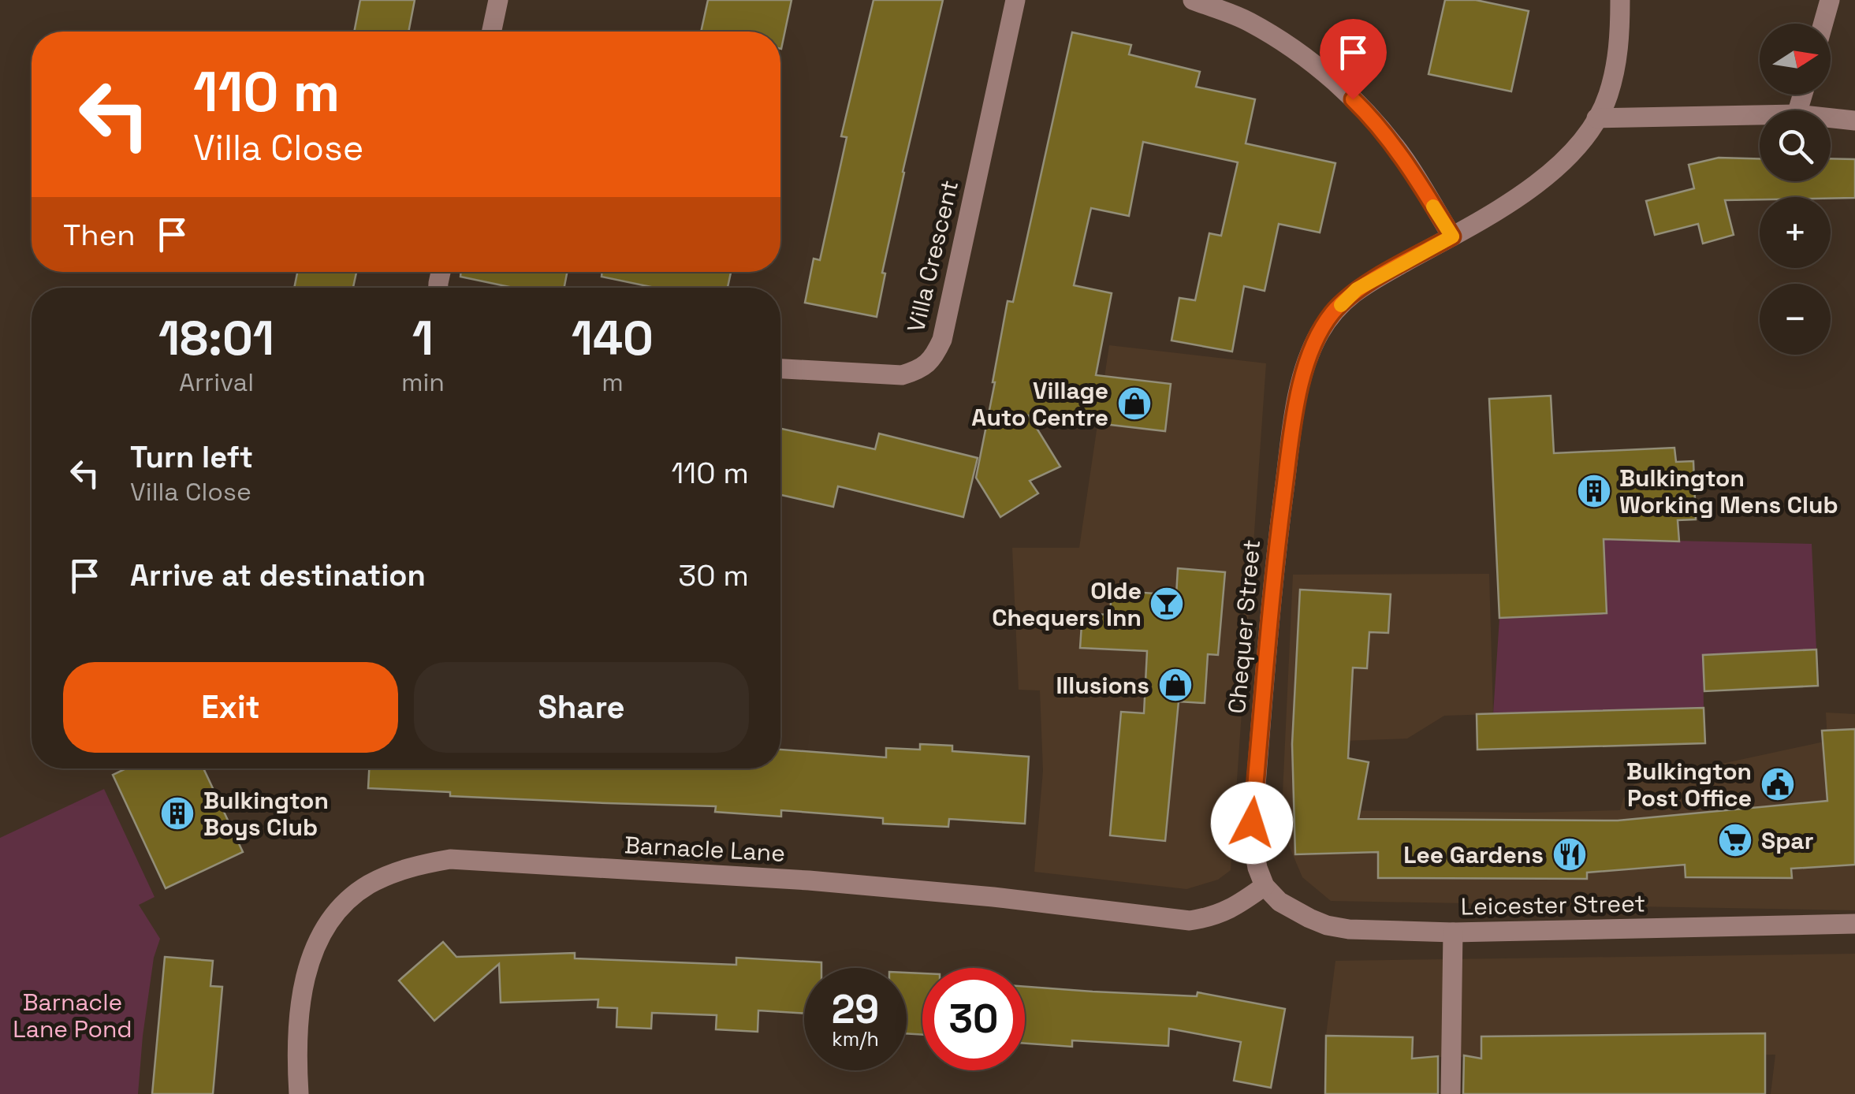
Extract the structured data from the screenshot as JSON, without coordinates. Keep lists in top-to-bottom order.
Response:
{
  "streets": {
    "street": [
      "Villa Crescent",
      "Chequer Street",
      "Barnacle Lane",
      "Leicester Street"
    ]
  },
  "crossings": [
    ["Chequer Street", "Barnacle Lane"],
    ["Chequer Street", "Leicester Street"],
    ["Barnacle Lane", "Leicester Street"]
  ],
  "parks": ["Barnacle Lane Pond"],
  "places": {
    "shop": ["Village Auto Centre", "Illusions"],
    "building": ["Bulkington Working Mens Club", "Bulkington Boys Club"],
    "bar": ["Olde Chequers Inn"],
    "public building": ["Bulkington Post Office"],
    "supermarket": ["Spar"],
    "restaurant": ["Lee Gardens"]
  },
  "north": "right",
  "page": {
    "map_buttons": ["+", "−"],
    "turn": ["110 m", "Villa Close"],
    "then": "Then",
    "eta": [
      "18:01",
      "Arrival",
      "1",
      "min",
      "140",
      "m"
    ],
    "list": [
      {
        "name": "Turn left",
        "note": "Villa Close",
        "value": "110 m"
      },
      {
        "name": "Arrive at destination",
        "value": "30 m"
      }
    ],
    "buttons": ["Exit", "Share"],
    "speed": "29 km/h",
    "limit": "30"
  }
}
